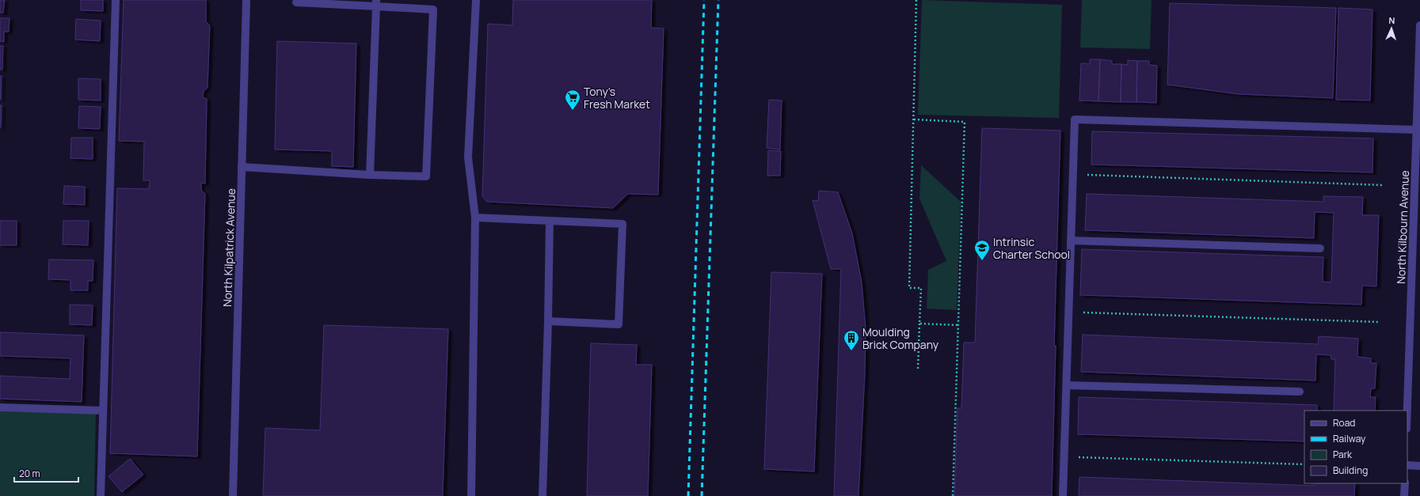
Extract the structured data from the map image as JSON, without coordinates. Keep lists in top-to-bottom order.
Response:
{
  "streets": {
    "street": ["North Kilbourn Avenue", "North Kilpatrick Avenue"]
  },
  "places": {
    "supermarket": ["Tony's Fresh Market"],
    "school or university": ["Intrinsic Charter School"],
    "building": ["Moulding Brick Company"]
  },
  "legend": [
    "Road",
    "Railway",
    "Park",
    "Building"
  ],
  "scale_bar": "20 m",
  "north": "top"
}
